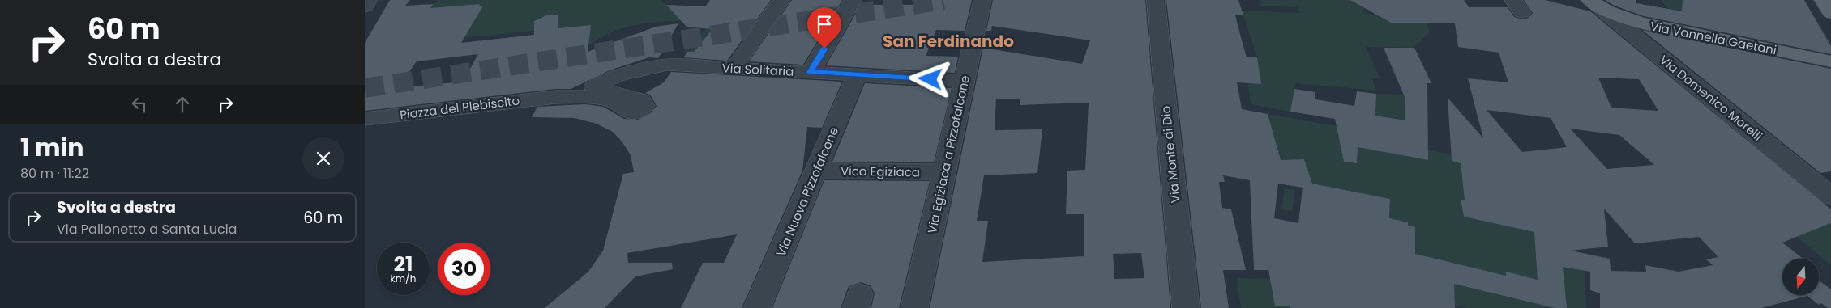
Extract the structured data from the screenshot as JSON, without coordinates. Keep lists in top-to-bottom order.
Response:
{
  "streets": {
    "main road": ["Via Vannella Gaetani"],
    "street": [
      "Via Solitaria",
      "Via Domenico Morelli",
      "Piazza del Plebiscito",
      "Via Egiziaca a Pizzofalcone",
      "Via Monte di Dio",
      "Vico Egiziaca",
      "Via Nuova Pizzofalcone"
    ]
  },
  "crossings": [
    ["Via Vannella Gaetani", "Via Domenico Morelli"],
    ["Via Solitaria", "Piazza del Plebiscito"],
    ["Via Solitaria", "Via Egiziaca a Pizzofalcone"],
    ["Via Solitaria", "Via Nuova Pizzofalcone"],
    ["Via Egiziaca a Pizzofalcone", "Vico Egiziaca"],
    ["Vico Egiziaca", "Via Nuova Pizzofalcone"]
  ],
  "districts": ["San Ferdinando"],
  "north": "bottom",
  "page": {
    "turn": ["60 m", "Svolta a destra"],
    "heading": ["1 min", "80 m · 11:22"],
    "list": [
      {
        "name": "Svolta a destra",
        "note": "Via Pallonetto a Santa Lucia",
        "value": "60 m"
      }
    ],
    "speed": "21 km/h",
    "limit": "30"
  }
}
